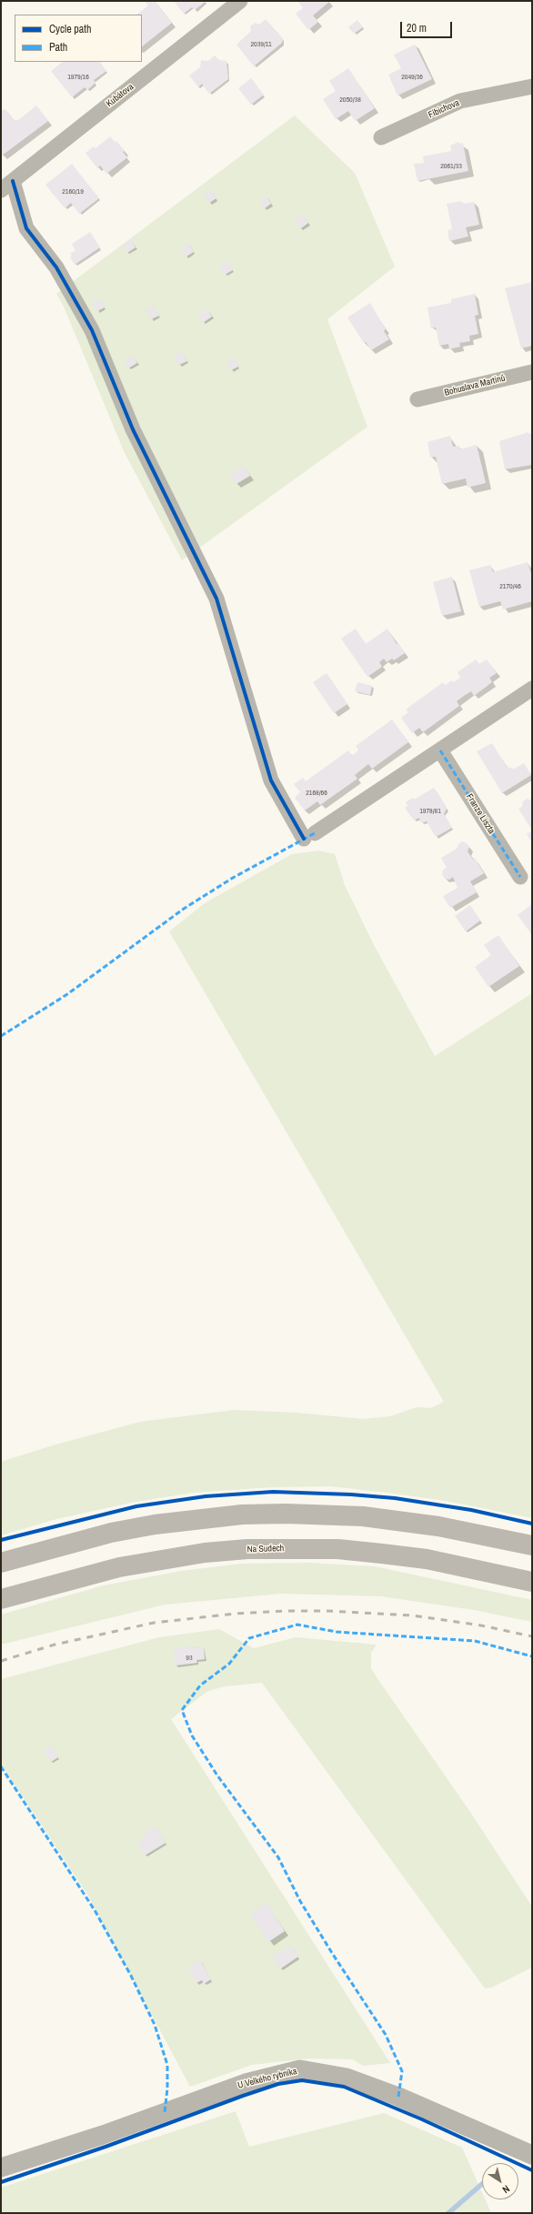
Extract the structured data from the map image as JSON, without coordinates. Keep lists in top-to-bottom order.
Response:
{
  "streets": {
    "main road": ["Na Sudech"],
    "street": [
      "Kubátova",
      "Fibichova",
      "Bohuslava Martinů",
      "Franze Liszta",
      "U Velkého rybníka"
    ]
  },
  "house_numbers": [
    "2039/11",
    "1979/16",
    "2049/36",
    "2050/38",
    "2061/33",
    "2160/19",
    "2170/46",
    "2168/66",
    "1978/81",
    "93"
  ],
  "legend": ["Cycle path", "Path"],
  "scale_bar": "20 m",
  "north": "bottom right"
}
